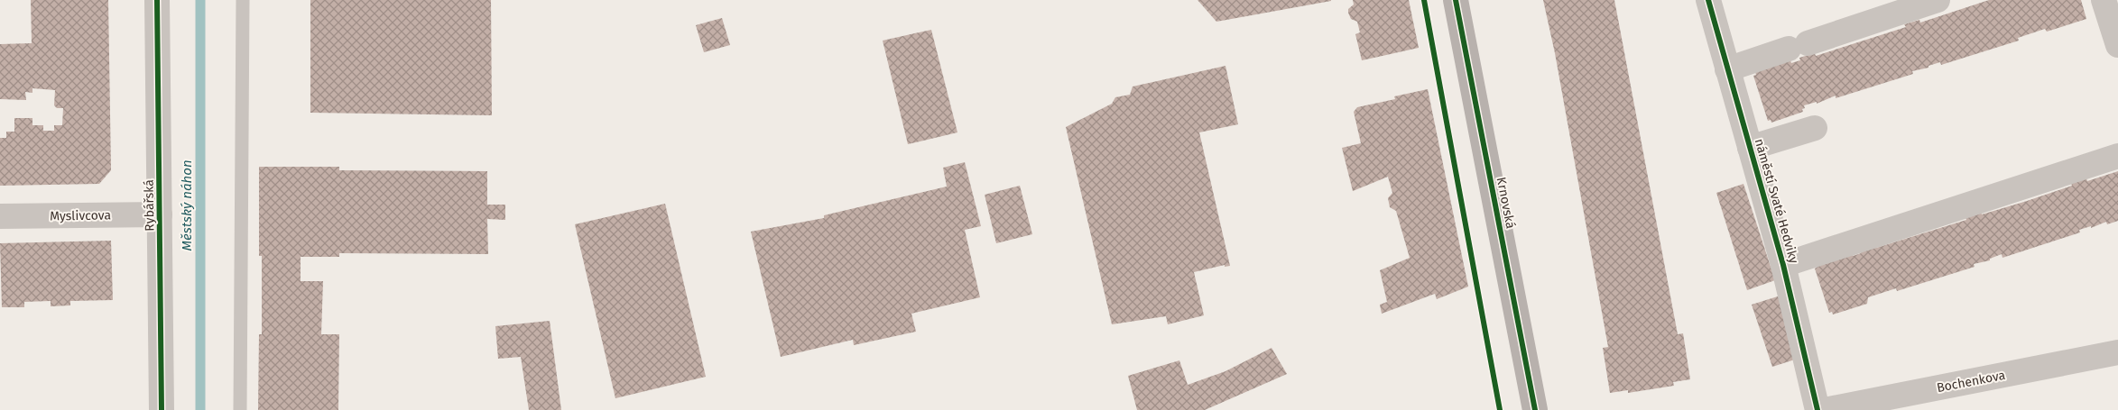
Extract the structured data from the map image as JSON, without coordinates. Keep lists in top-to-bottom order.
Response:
{
  "streets": {
    "main road": ["Krnovská"],
    "street": [
      "náměstí Svaté Hedviky",
      "Rybářská",
      "Myslivcova",
      "Bochenkova"
    ]
  },
  "crossings": [
    ["Rybářská", "Myslivcova"]
  ],
  "water": ["Městský náhon"]
}
